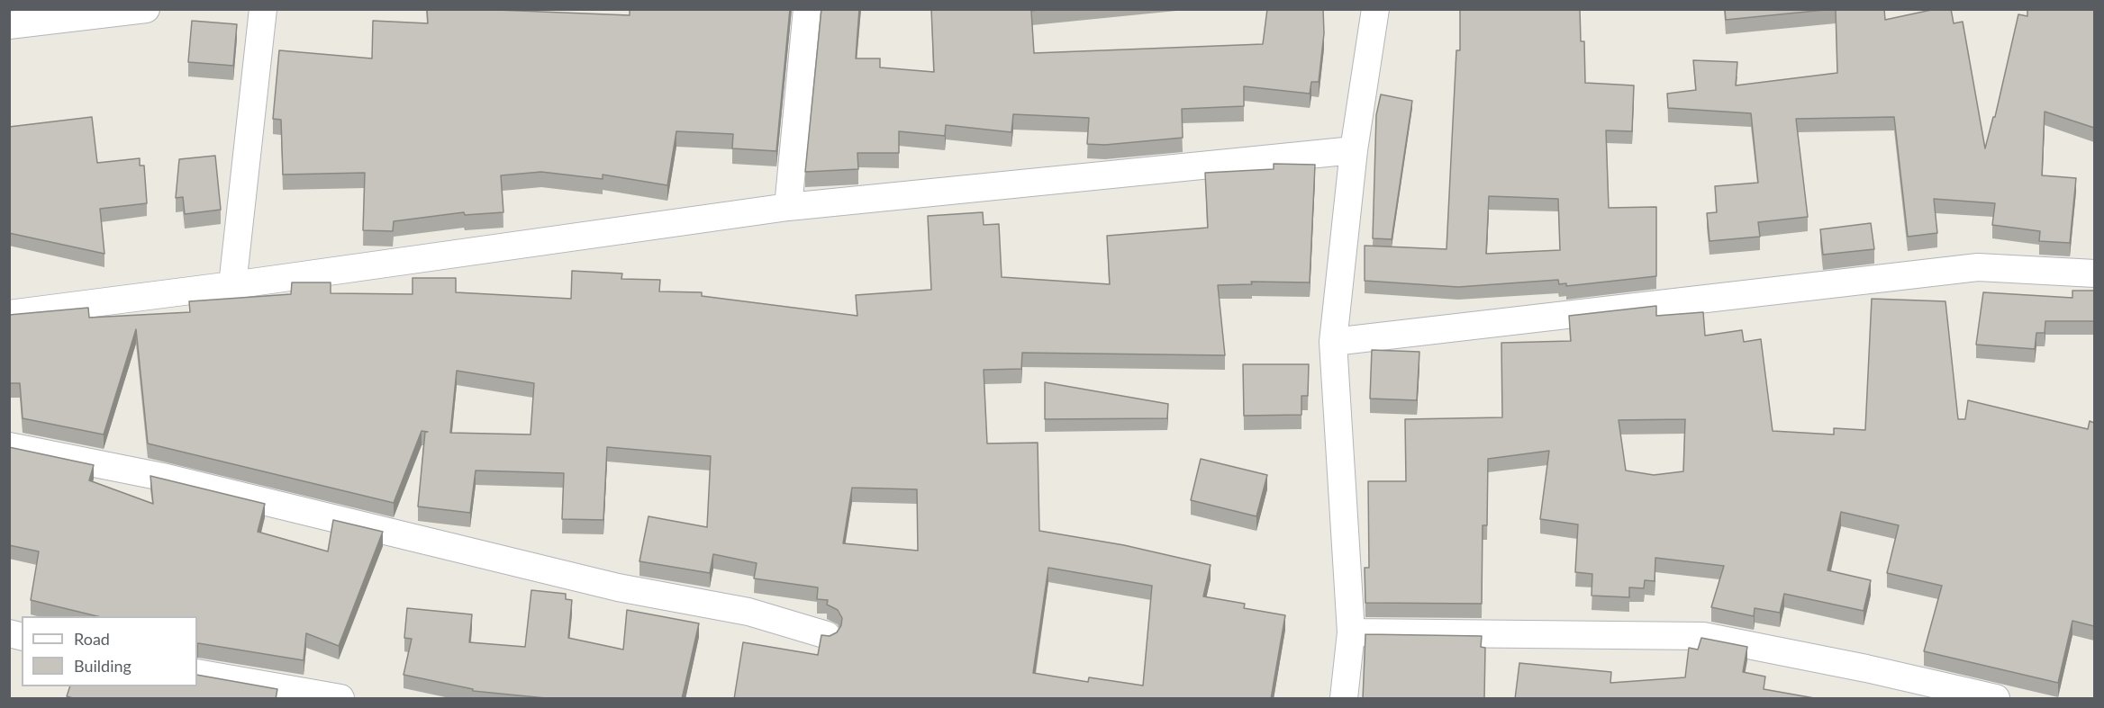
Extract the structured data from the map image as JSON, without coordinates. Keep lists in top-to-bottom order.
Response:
{
  "legend": ["Road", "Building"]
}
